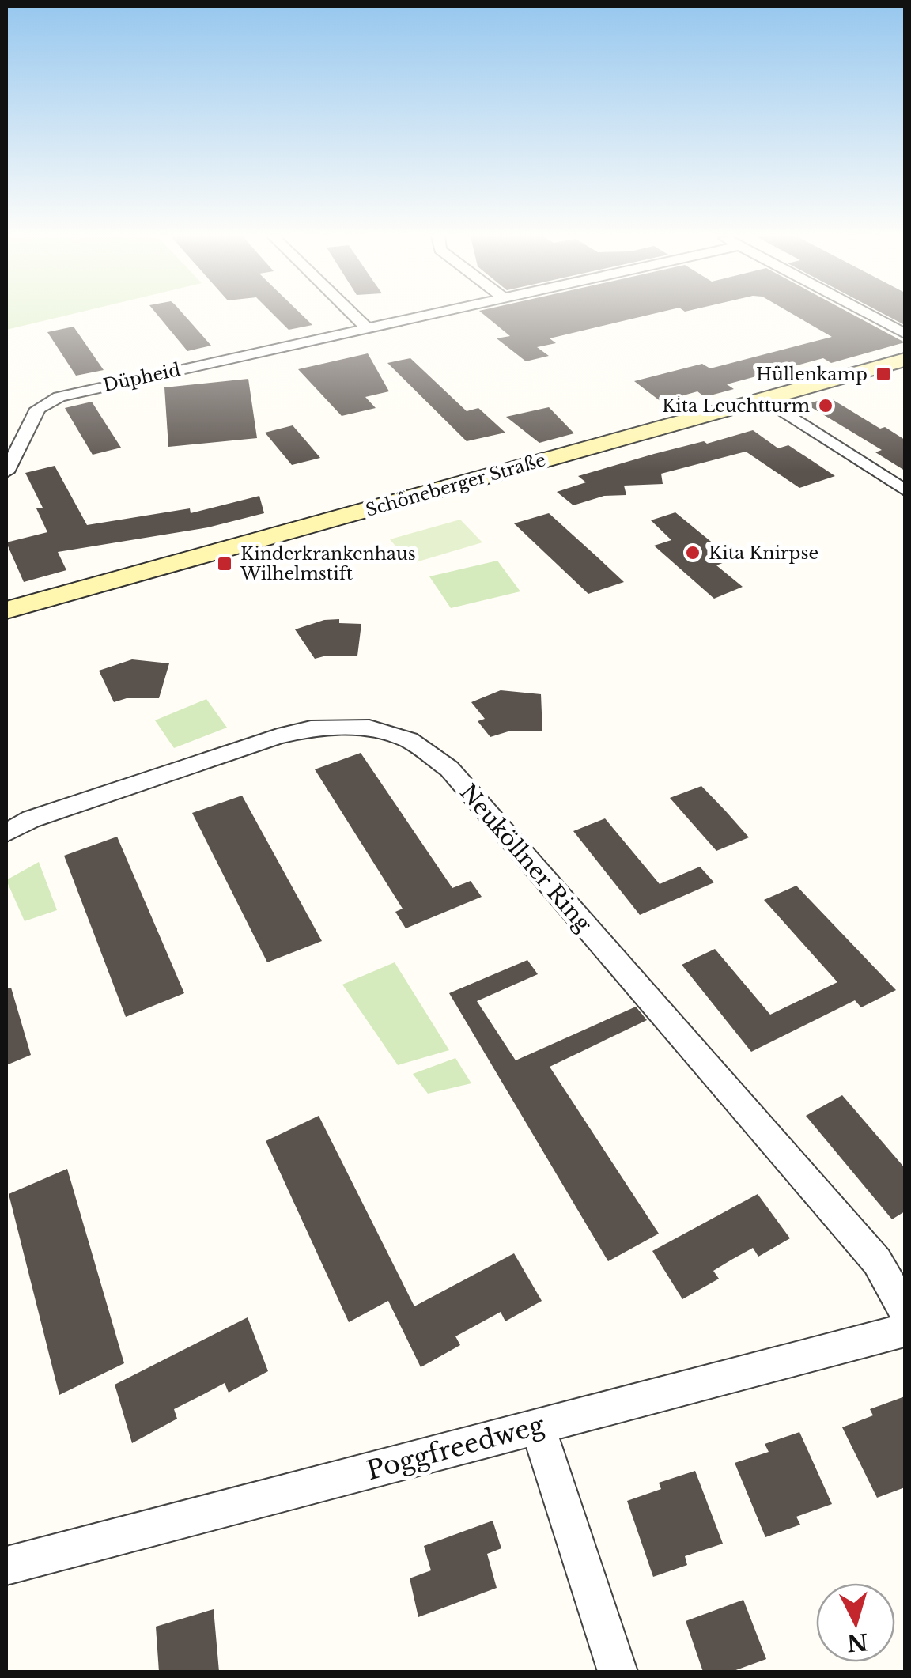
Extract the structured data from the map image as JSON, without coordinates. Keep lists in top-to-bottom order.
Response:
{
  "streets": {
    "street": [
      "Düpheid",
      "Schöneberger Straße",
      "Neuköllner Ring",
      "Poggfreedweg"
    ]
  },
  "places": {
    "transit": ["Hüllenkamp", "Kinderkrankenhaus Wilhelmstift"],
    "other": ["Kita Leuchtturm", "Kita Knirpse"]
  },
  "north": "bottom"
}
